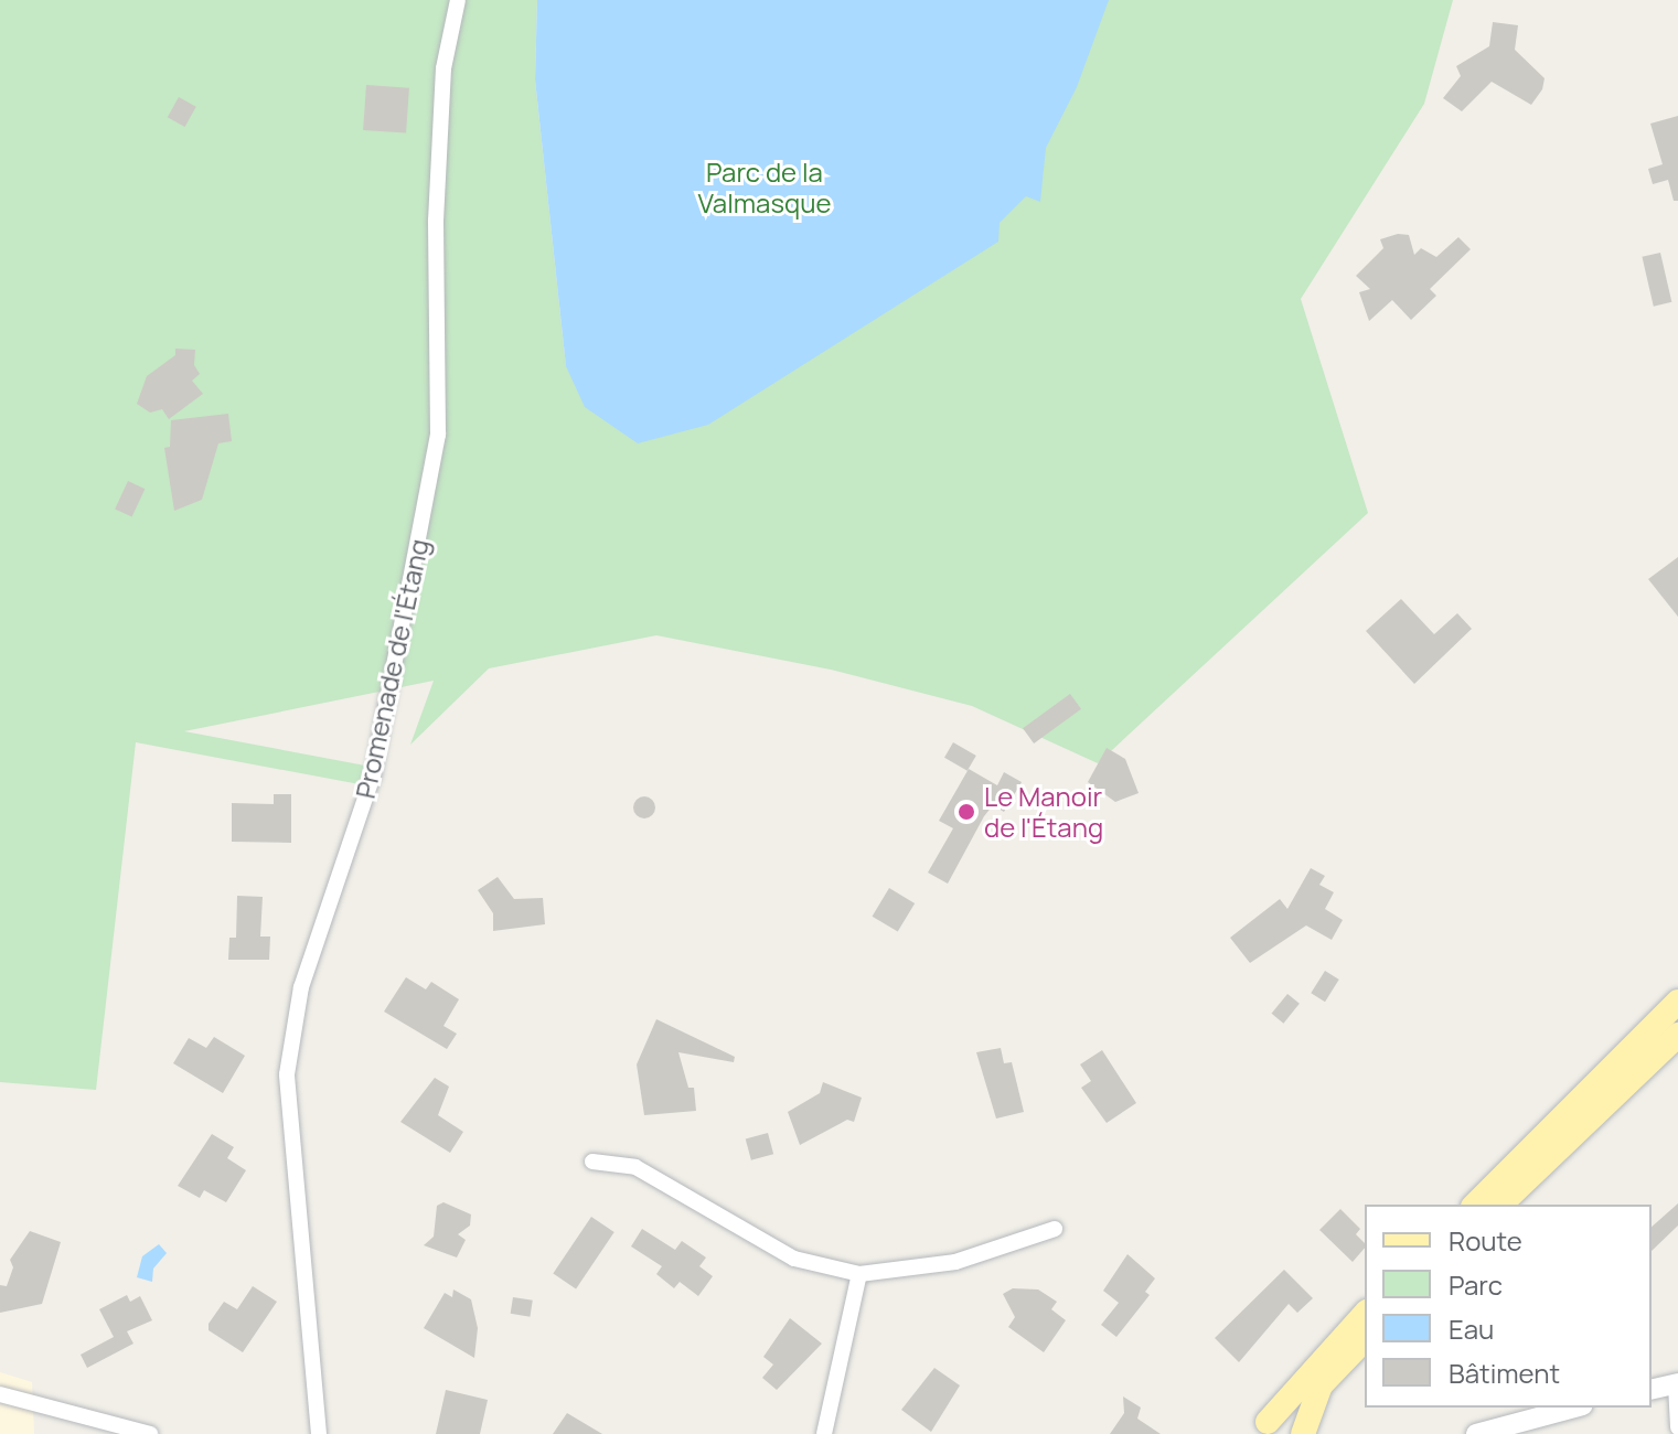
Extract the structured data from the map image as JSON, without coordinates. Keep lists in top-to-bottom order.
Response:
{
  "streets": {
    "street": ["Promenade de l'Étang"]
  },
  "parks": ["Parc de la Valmasque"],
  "places": ["Le Manoir de l'Étang"],
  "legend": [
    "Route",
    "Parc",
    "Eau",
    "Bâtiment"
  ]
}
